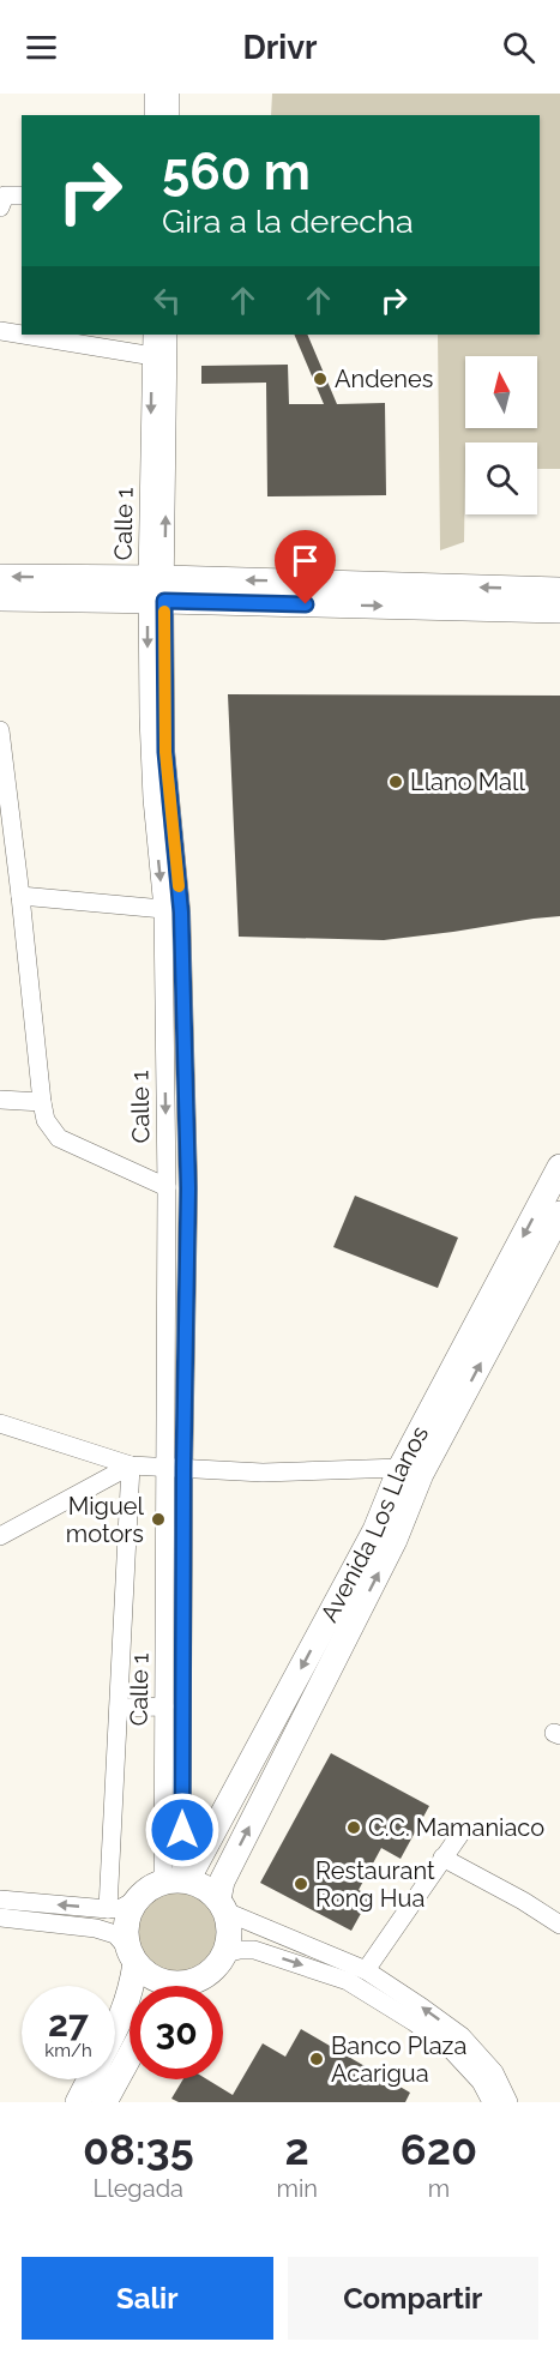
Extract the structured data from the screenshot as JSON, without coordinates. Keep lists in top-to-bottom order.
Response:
{
  "streets": {
    "street": ["Calle 1", "Avenida Los Llanos"]
  },
  "crossings": [
    ["Calle 1", "Avenida Los Llanos"]
  ],
  "places": [
    "Andenes",
    "Llano Mall",
    "Miguel motors",
    "C.C. Mamaniaco",
    "Restaurant Rong Hua",
    "Banco Plaza Acarigua"
  ],
  "north": "top",
  "page": {
    "header": "Drivr",
    "turn": ["560 m", "Gira a la derecha"],
    "speed": "27 km/h",
    "limit": "30",
    "eta": [
      "08:35",
      "Llegada",
      "2",
      "min",
      "620",
      "m"
    ],
    "buttons": ["Salir", "Compartir"]
  }
}
